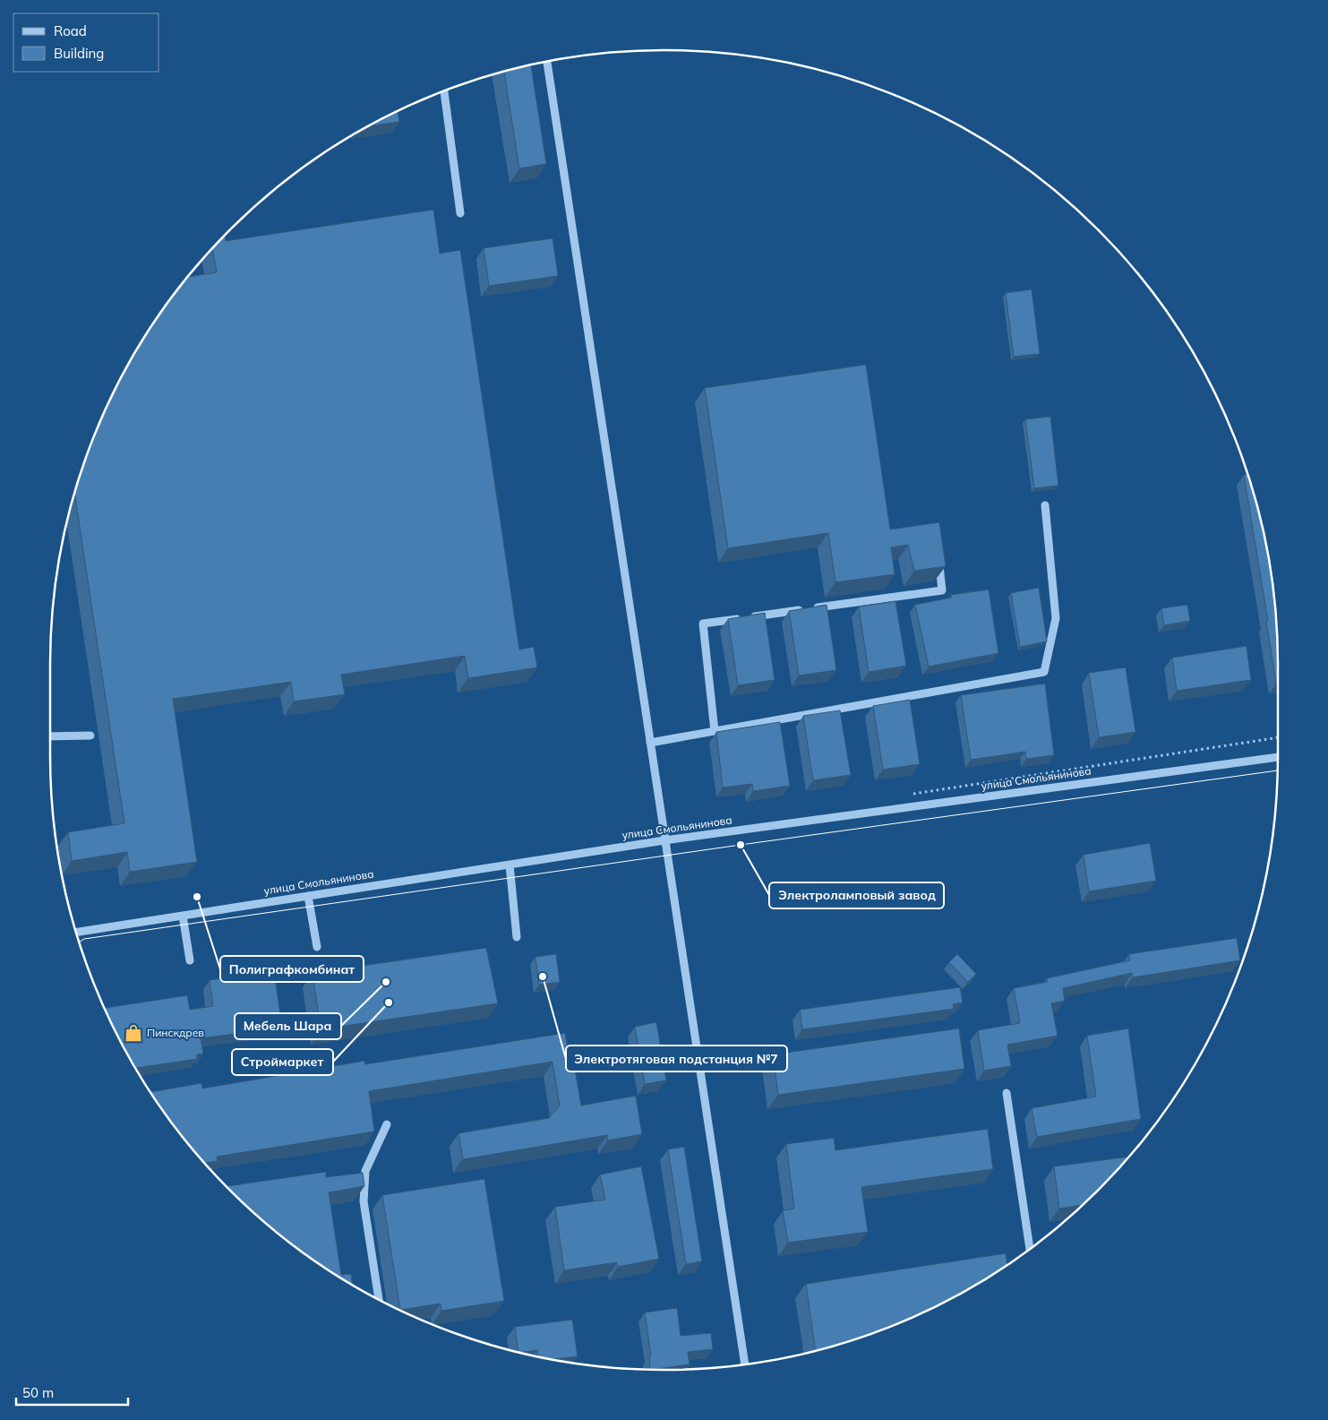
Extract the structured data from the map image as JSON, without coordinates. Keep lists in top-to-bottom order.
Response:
{
  "streets": {
    "street": ["улица Смольянинова"]
  },
  "places": {
    "other": [
      "Электроламповый завод",
      "Полиграфкомбинат",
      "Электротяговая подстанция №7",
      "Мебель Шара",
      "Строймаркет"
    ],
    "shop": ["Пинскдрев"]
  },
  "legend": ["Road", "Building"],
  "scale_bar": "50 m"
}
